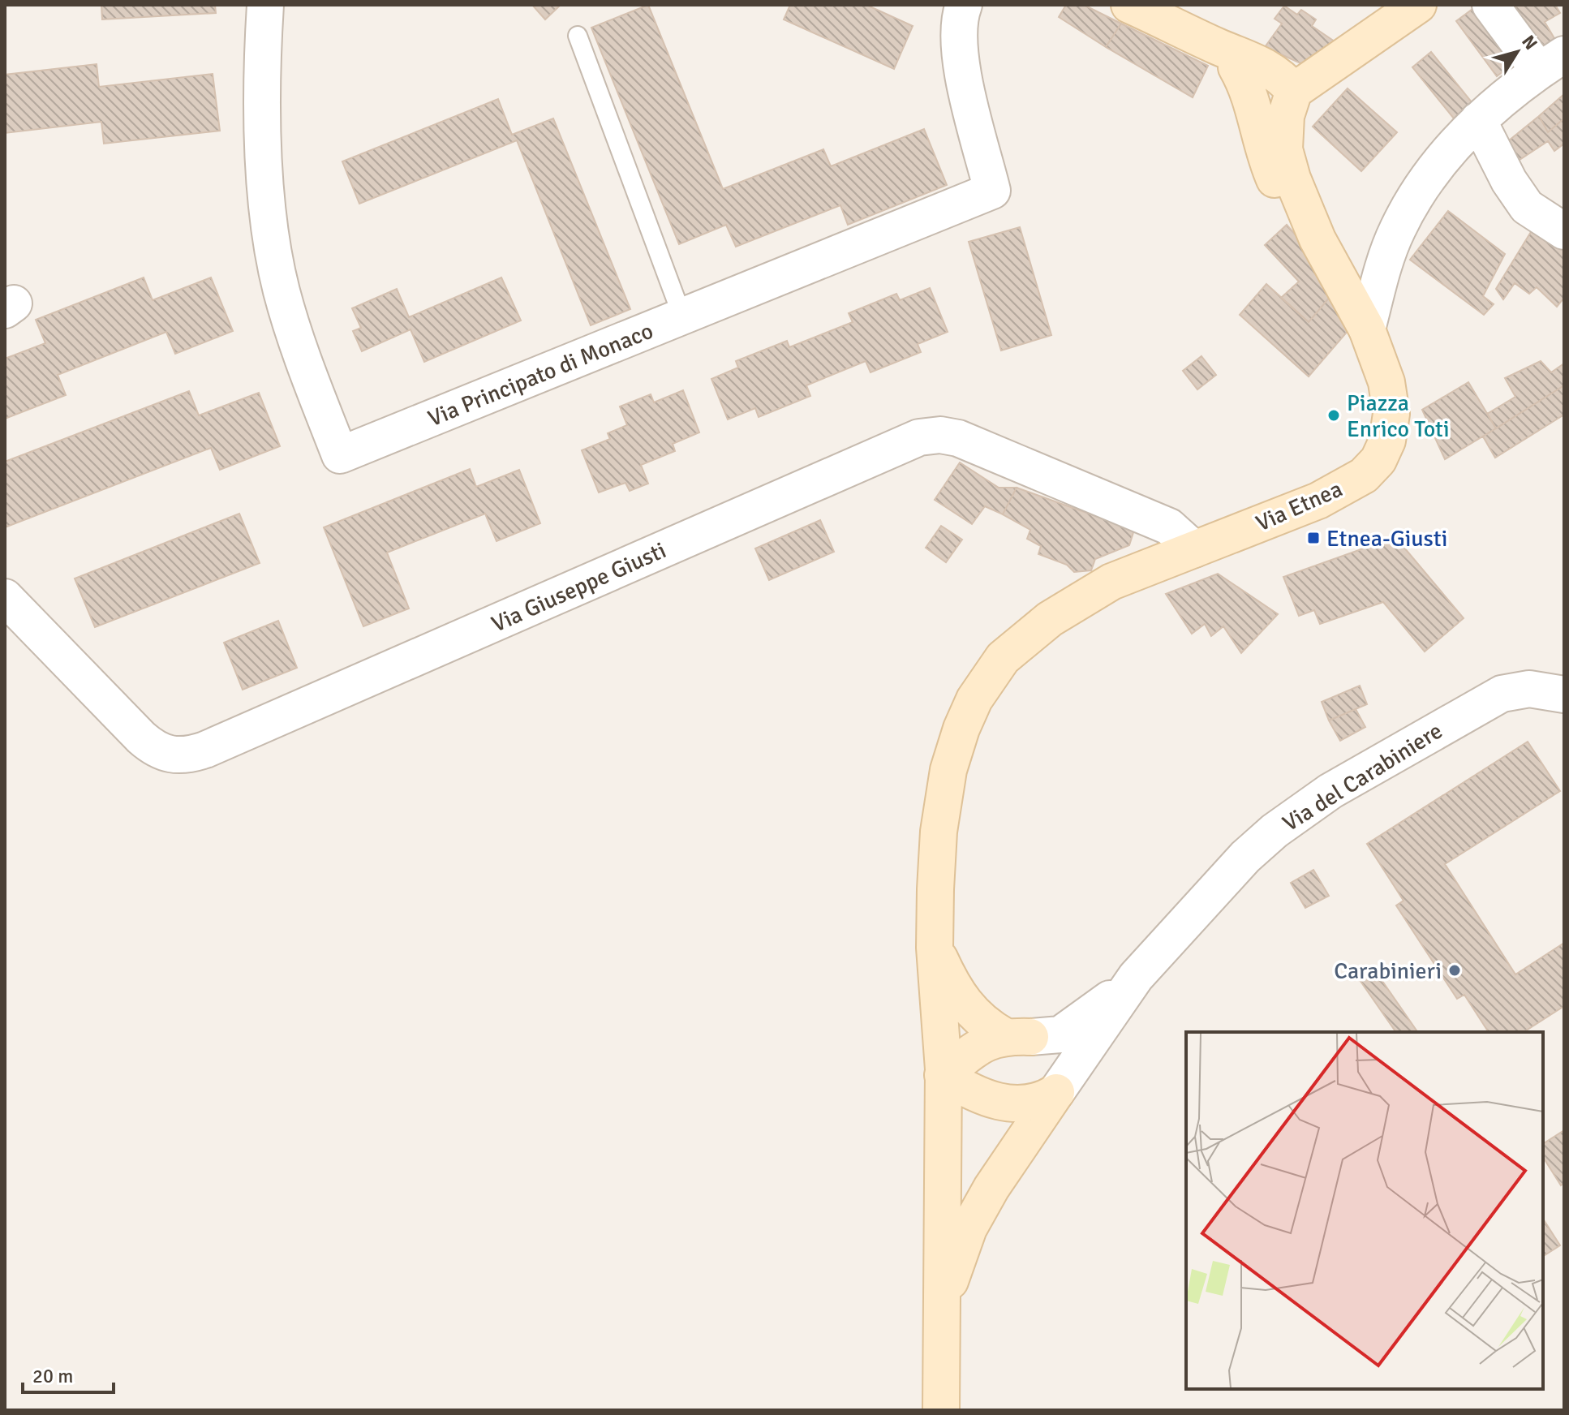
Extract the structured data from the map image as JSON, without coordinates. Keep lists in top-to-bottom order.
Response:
{
  "streets": {
    "main road": ["Via Etnea"],
    "street": ["Via Principato di Monaco", "Via Giuseppe Giusti", "Via del Carabiniere"]
  },
  "crossings": [
    ["Via Etnea", "Via Giuseppe Giusti"]
  ],
  "places": {
    "other": ["Piazza Enrico Toti", "Carabinieri"],
    "transit": ["Etnea-Giusti"]
  },
  "scale_bar": "20 m",
  "north": "top right"
}
